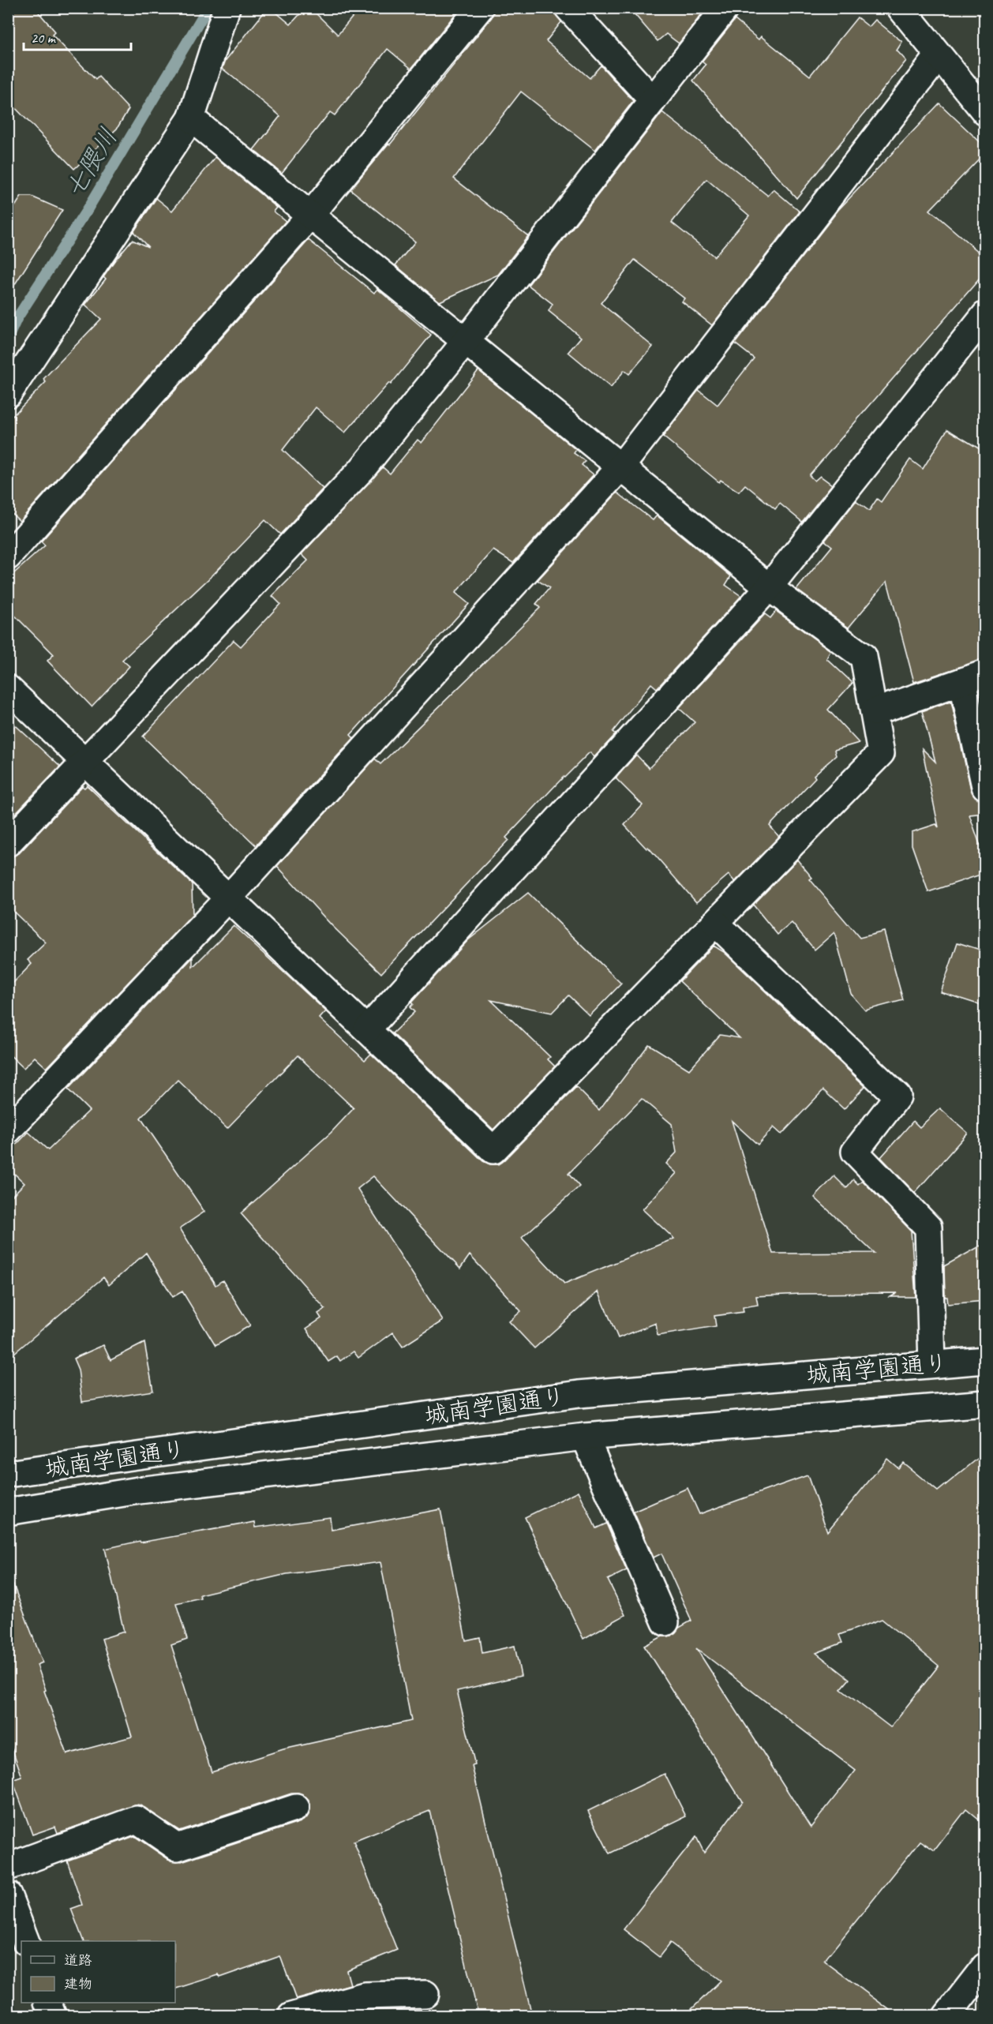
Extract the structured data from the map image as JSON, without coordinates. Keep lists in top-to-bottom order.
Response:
{
  "streets": {
    "street": ["城南学園通り"]
  },
  "water": ["七隈川"],
  "legend": ["道路", "建物"],
  "scale_bar": "20 m"
}
